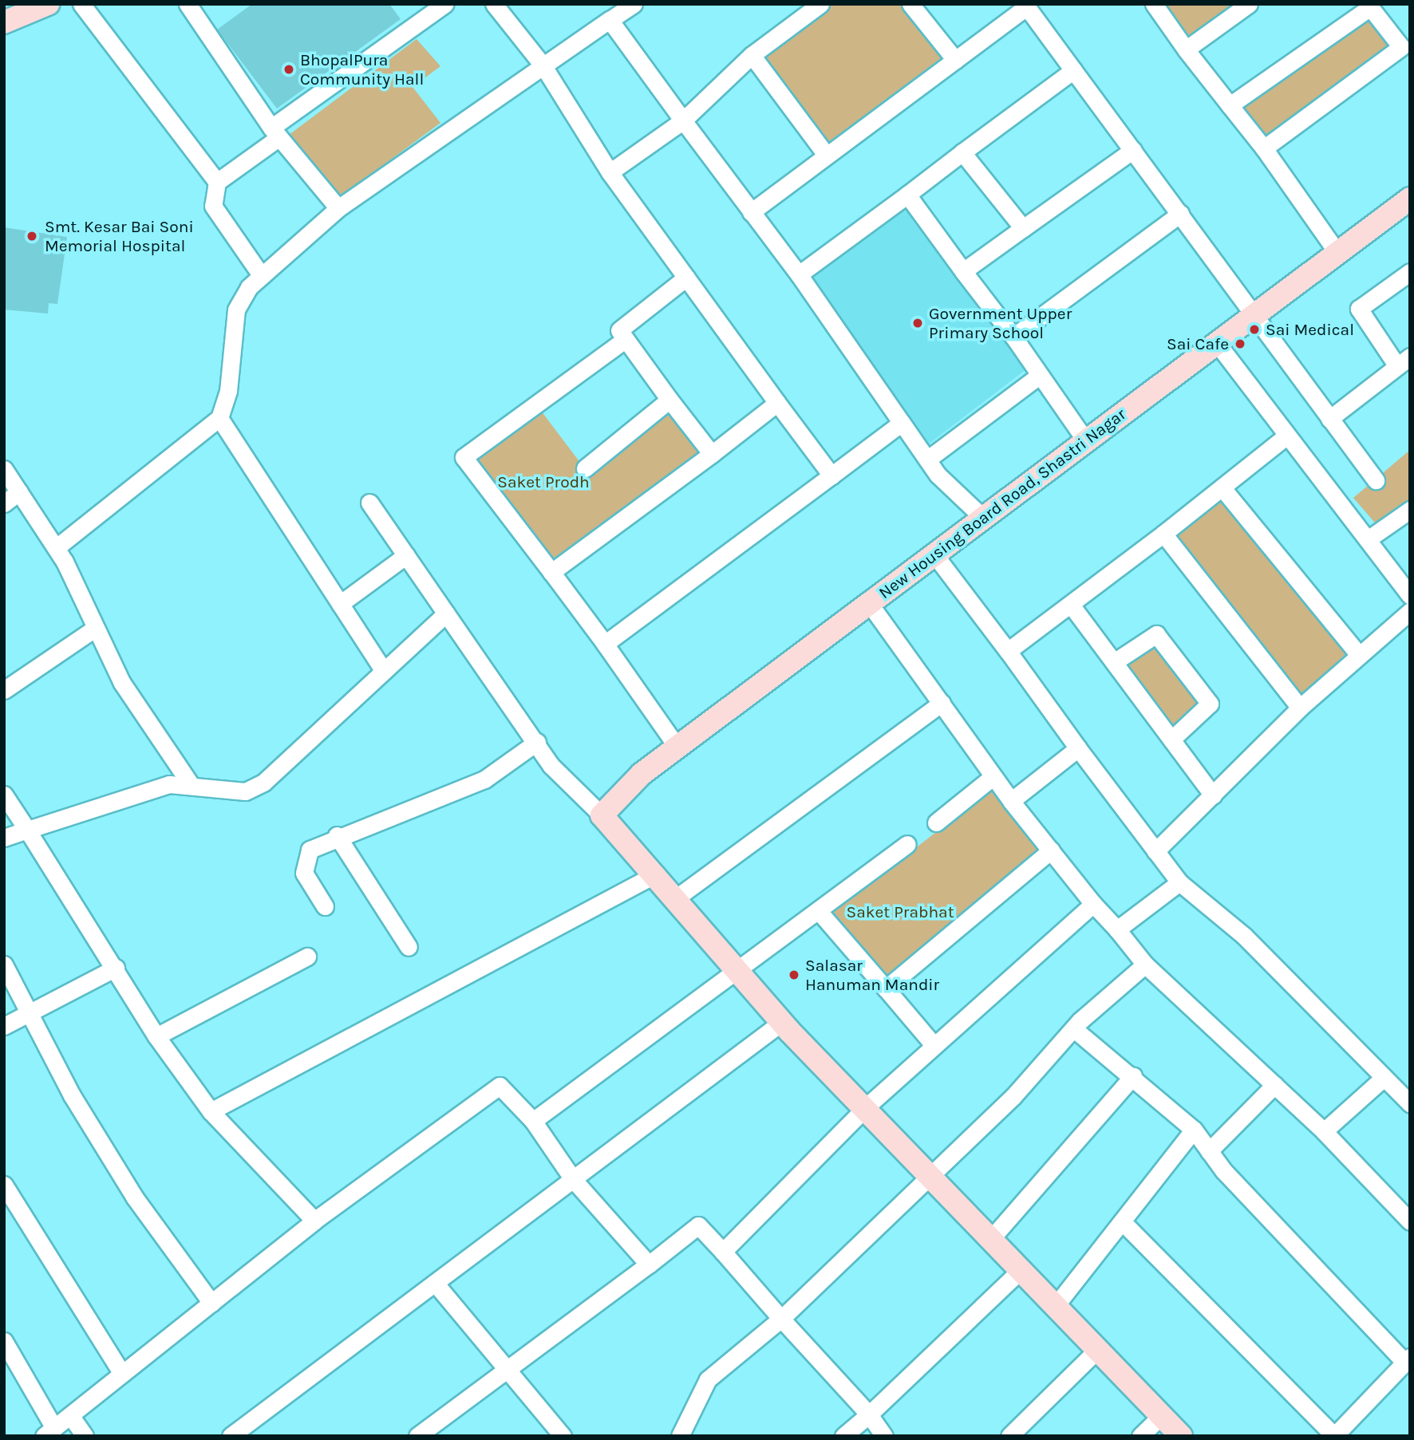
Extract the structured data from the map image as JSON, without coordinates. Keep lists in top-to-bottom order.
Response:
{
  "streets": {
    "street": ["New Housing Board Road, Shastri Nagar"]
  },
  "parks": ["Saket Prodh", "Saket Prabhat"],
  "places": [
    "BhopalPura Community Hall",
    "Smt. Kesar Bai Soni Memorial Hospital",
    "Government Upper Primary School",
    "Sai Medical",
    "Sai Cafe",
    "Salasar Hanuman Mandir"
  ]
}
